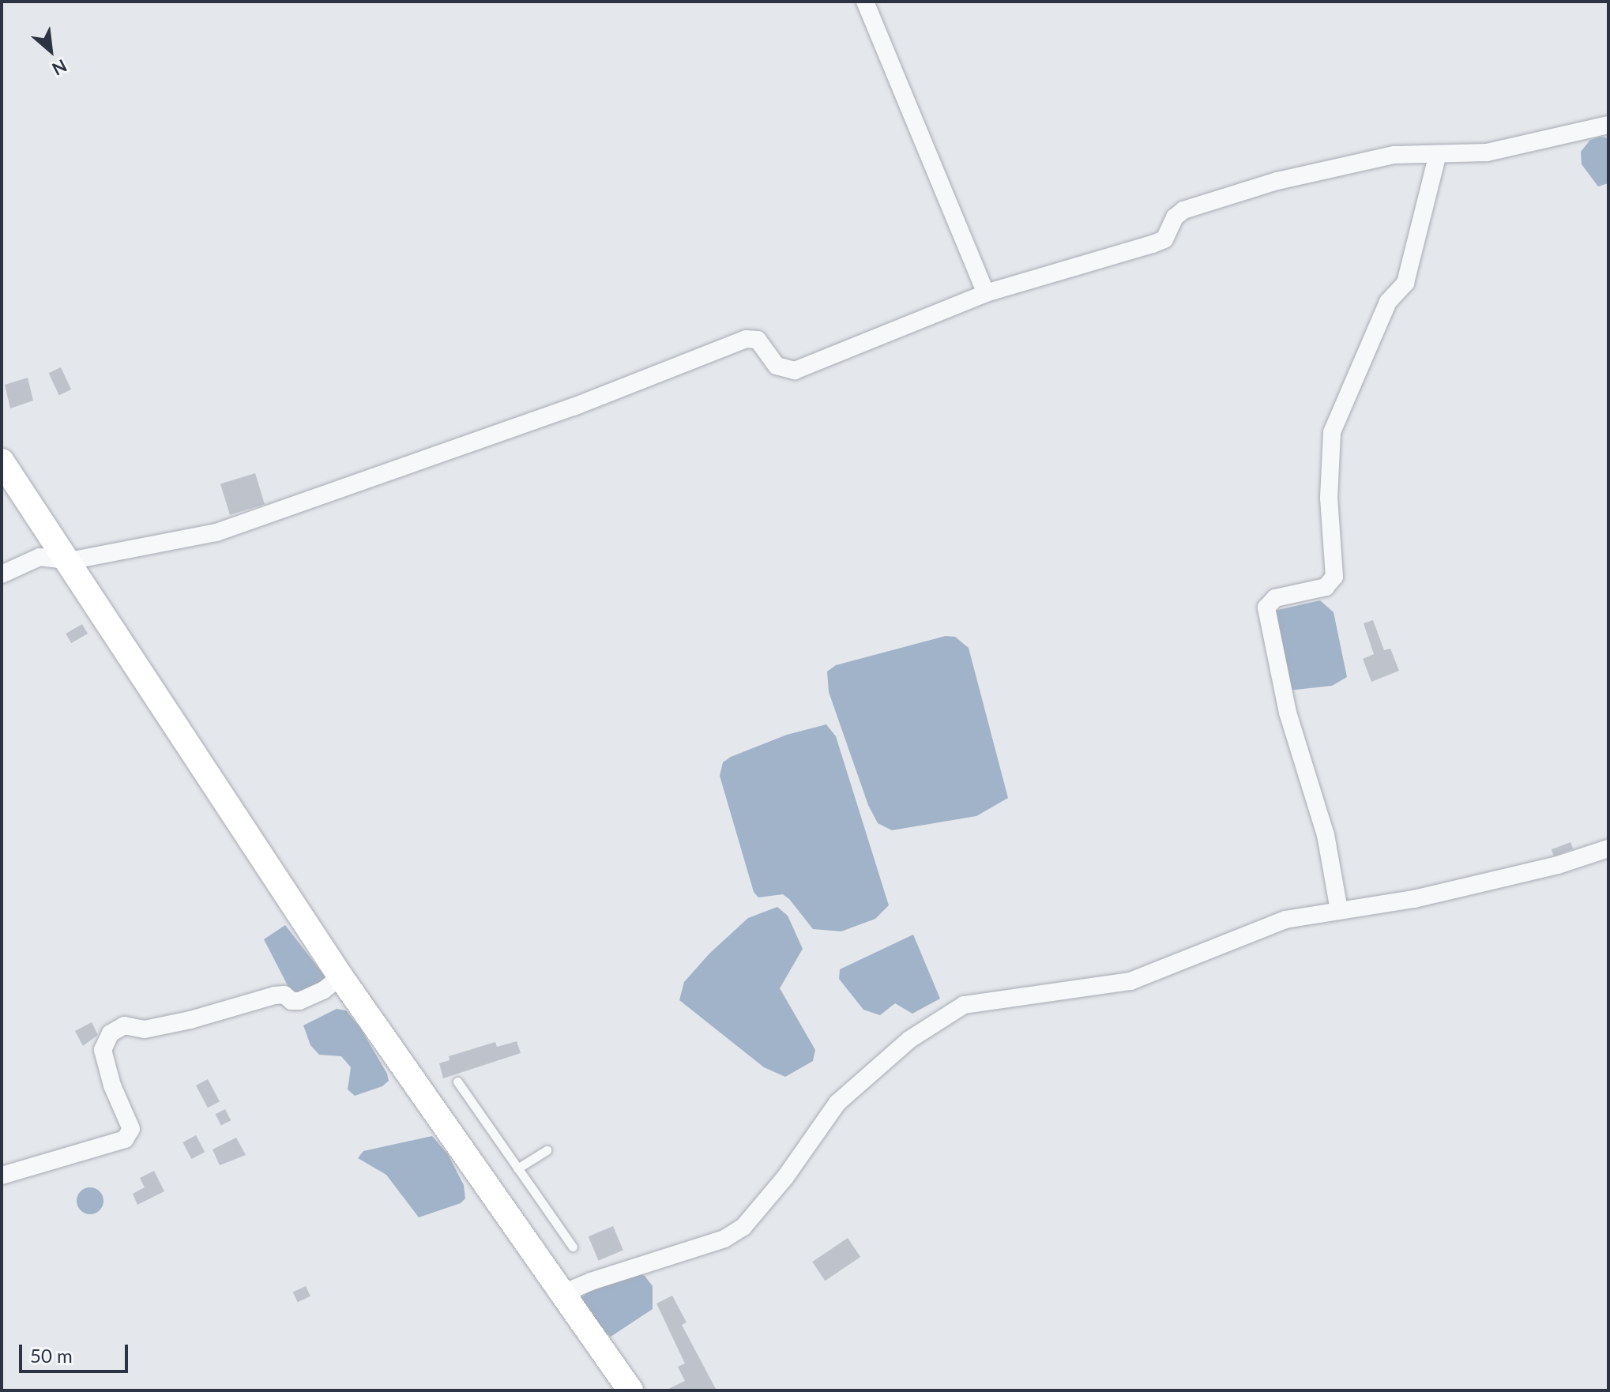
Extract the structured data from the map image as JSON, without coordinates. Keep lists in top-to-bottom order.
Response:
{
  "scale_bar": "50 m",
  "north": "bottom right"
}
